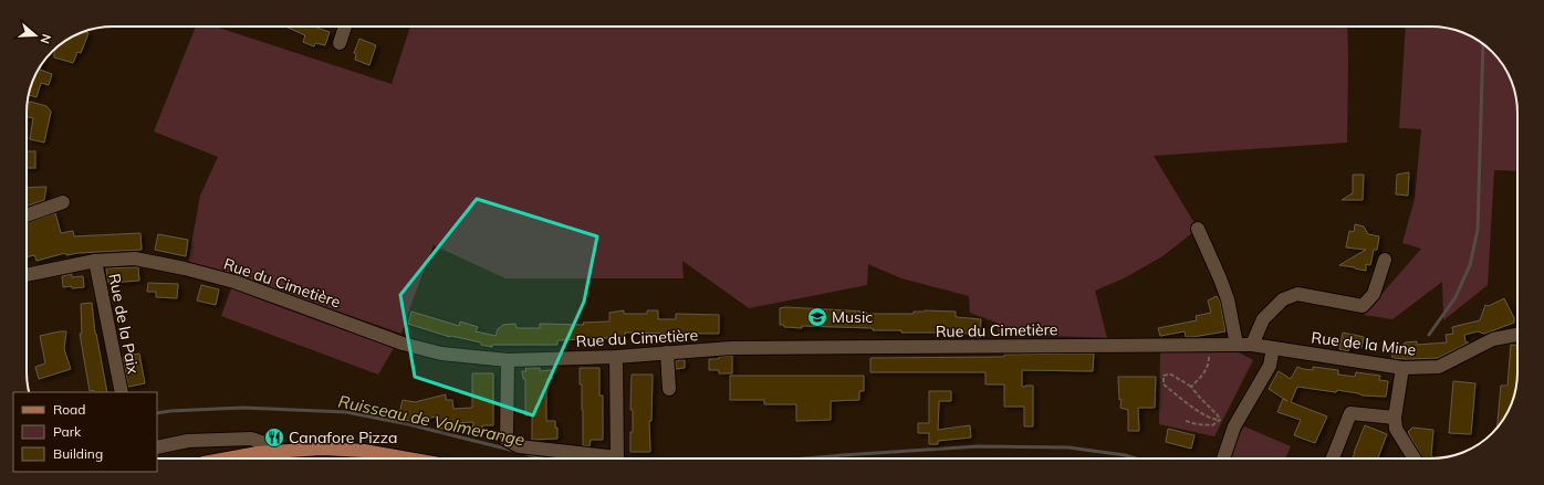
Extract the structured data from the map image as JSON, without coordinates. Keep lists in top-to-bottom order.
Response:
{
  "streets": {
    "street": ["Rue du Cimetière", "Rue de la Paix", "Rue de la Mine"]
  },
  "crossings": [
    ["Rue du Cimetière", "Rue de la Paix"],
    ["Rue du Cimetière", "Rue de la Mine"]
  ],
  "water": ["Ruisseau de Volmerange"],
  "places": {
    "school or university": ["Music"],
    "restaurant": ["Canafore Pizza"]
  },
  "legend": ["Road", "Park", "Building"],
  "north": "right"
}
